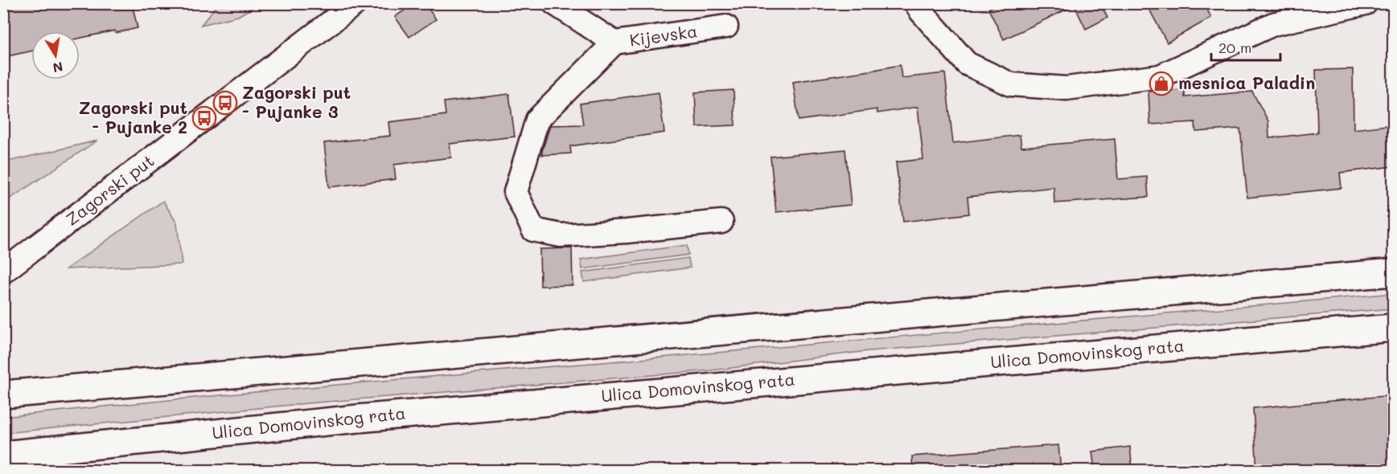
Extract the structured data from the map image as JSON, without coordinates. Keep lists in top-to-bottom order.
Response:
{
  "streets": {
    "main road": ["Ulica Domovinskog rata"],
    "street": ["Kijevska", "Zagorski put"]
  },
  "places": {
    "shop": ["mesnica Paladin"],
    "bus stop": ["Zagorski put - Pujanke 3", "Zagorski put - Pujanke 2"]
  },
  "scale_bar": "20 m",
  "north": "bottom"
}
